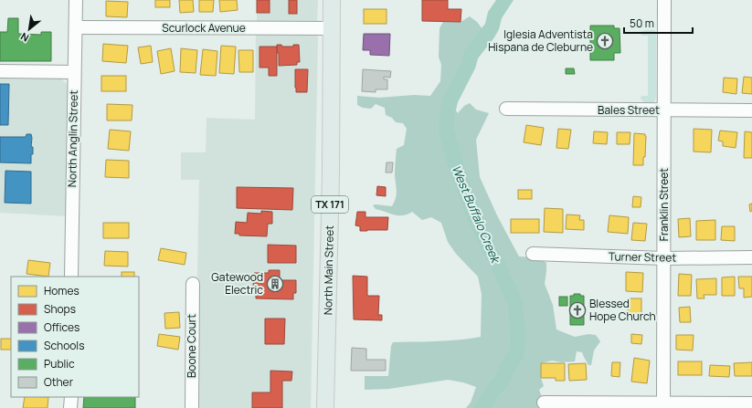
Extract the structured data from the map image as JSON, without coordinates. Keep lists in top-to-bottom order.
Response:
{
  "streets": {
    "main road": ["TX 171", "North Main Street"],
    "street": [
      "Scurlock Avenue",
      "Bales Street",
      "North Anglin Street",
      "Franklin Street",
      "Turner Street",
      "Boone Court"
    ]
  },
  "crossings": [
    ["Scurlock Avenue", "North Anglin Street"],
    ["Scurlock Avenue", "North Main Street"],
    ["Bales Street", "Franklin Street"],
    ["Franklin Street", "Turner Street"]
  ],
  "water": ["West Buffalo Creek"],
  "places": {
    "church": ["Iglesia Adventista Hispana de Cleburne", "Blessed Hope Church"],
    "building": ["Gatewood Electric"]
  },
  "legend": [
    "Homes",
    "Shops",
    "Offices",
    "Schools",
    "Public",
    "Other"
  ],
  "scale_bar": "50 m",
  "north": "bottom left"
}
